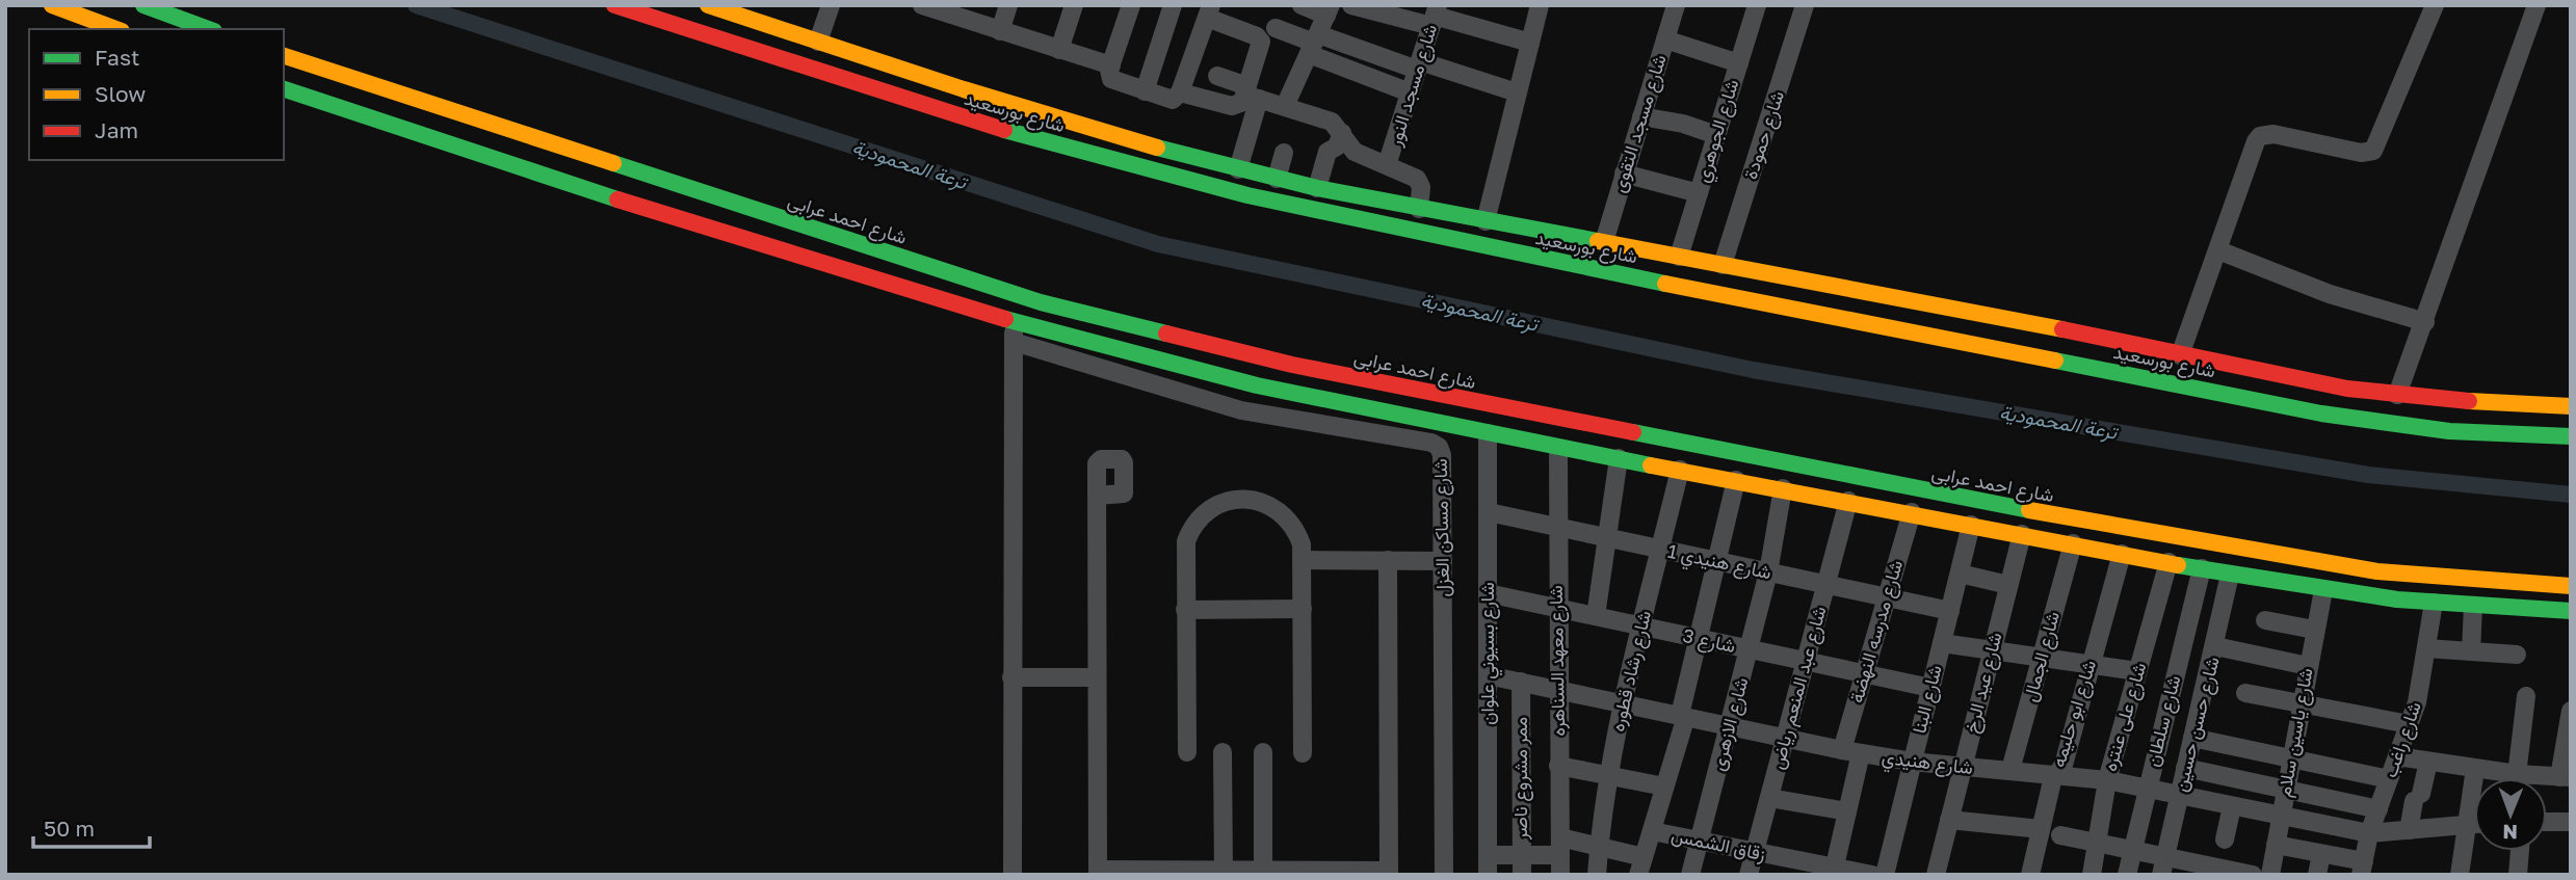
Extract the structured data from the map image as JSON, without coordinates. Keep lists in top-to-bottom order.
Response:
{
  "streets": {
    "main road": ["شارع بورسعيد", "شارع احمد عرابى"],
    "street": [
      "شارع مسجد النور",
      "شارع مسجد التقوى",
      "شارع الجوهري",
      "شارع حمودة",
      "شارع مساكن الغزل",
      "شارع هنيدي 1",
      "شارع مدرسه النهضة",
      "شارع 3",
      "شارع بسيوني علوان",
      "شارع الجمال",
      "شارع معهد السناهره",
      "شارع رشاد قطوره",
      "شارع عيد الرخ",
      "شارع عبد المنعم رياض",
      "شارع البنا",
      "شارع ابو حليمه",
      "شارع على عنتره",
      "شارع سلطان",
      "شارع الازهرى",
      "شارع حسن حسين",
      "شارع ياسين سلام",
      "شارع راغب",
      "شارع هنيدي",
      "ممر مشروع ناصر",
      "زقاق الشمس"
    ]
  },
  "crossings": [
    ["شارع بورسعيد", "شارع مسجد التقوى"],
    ["شارع بورسعيد", "شارع الجوهري"],
    ["شارع بورسعيد", "شارع حمودة"],
    ["شارع هنيدي 1", "شارع مدرسه النهضة"],
    ["شارع هنيدي 1", "شارع بسيوني علوان"],
    ["شارع هنيدي 1", "شارع معهد السناهره"],
    ["شارع هنيدي 1", "شارع رشاد قطوره"],
    ["شارع هنيدي 1", "شارع عبد المنعم رياض"],
    ["شارع هنيدي 1", "شارع البنا"],
    ["شارع هنيدي 1", "شارع الازهرى"],
    ["شارع مدرسه النهضة", "شارع 3"],
    ["شارع مدرسه النهضة", "شارع هنيدي"],
    ["شارع 3", "شارع بسيوني علوان"],
    ["شارع 3", "شارع معهد السناهره"],
    ["شارع 3", "شارع رشاد قطوره"],
    ["شارع 3", "شارع عبد المنعم رياض"],
    ["شارع 3", "شارع البنا"],
    ["شارع 3", "شارع الازهرى"],
    ["شارع بسيوني علوان", "شارع هنيدي"],
    ["شارع الجمال", "شارع هنيدي"],
    ["شارع معهد السناهره", "شارع هنيدي"],
    ["شارع رشاد قطوره", "شارع هنيدي"],
    ["شارع عيد الرخ", "شارع هنيدي"],
    ["شارع عبد المنعم رياض", "شارع هنيدي"],
    ["شارع عبد المنعم رياض", "زقاق الشمس"],
    ["شارع البنا", "شارع هنيدي"],
    ["شارع ابو حليمه", "شارع هنيدي"],
    ["شارع على عنتره", "شارع هنيدي"],
    ["شارع سلطان", "شارع هنيدي"],
    ["شارع الازهرى", "شارع هنيدي"],
    ["شارع الازهرى", "زقاق الشمس"],
    ["شارع حسن حسين", "شارع هنيدي"],
    ["شارع ياسين سلام", "شارع هنيدي"],
    ["شارع راغب", "شارع هنيدي"],
    ["شارع هنيدي", "ممر مشروع ناصر"]
  ],
  "water": ["ترعة المحمودية"],
  "legend": ["Fast", "Slow", "Jam"],
  "scale_bar": "50 m",
  "north": "bottom"
}
